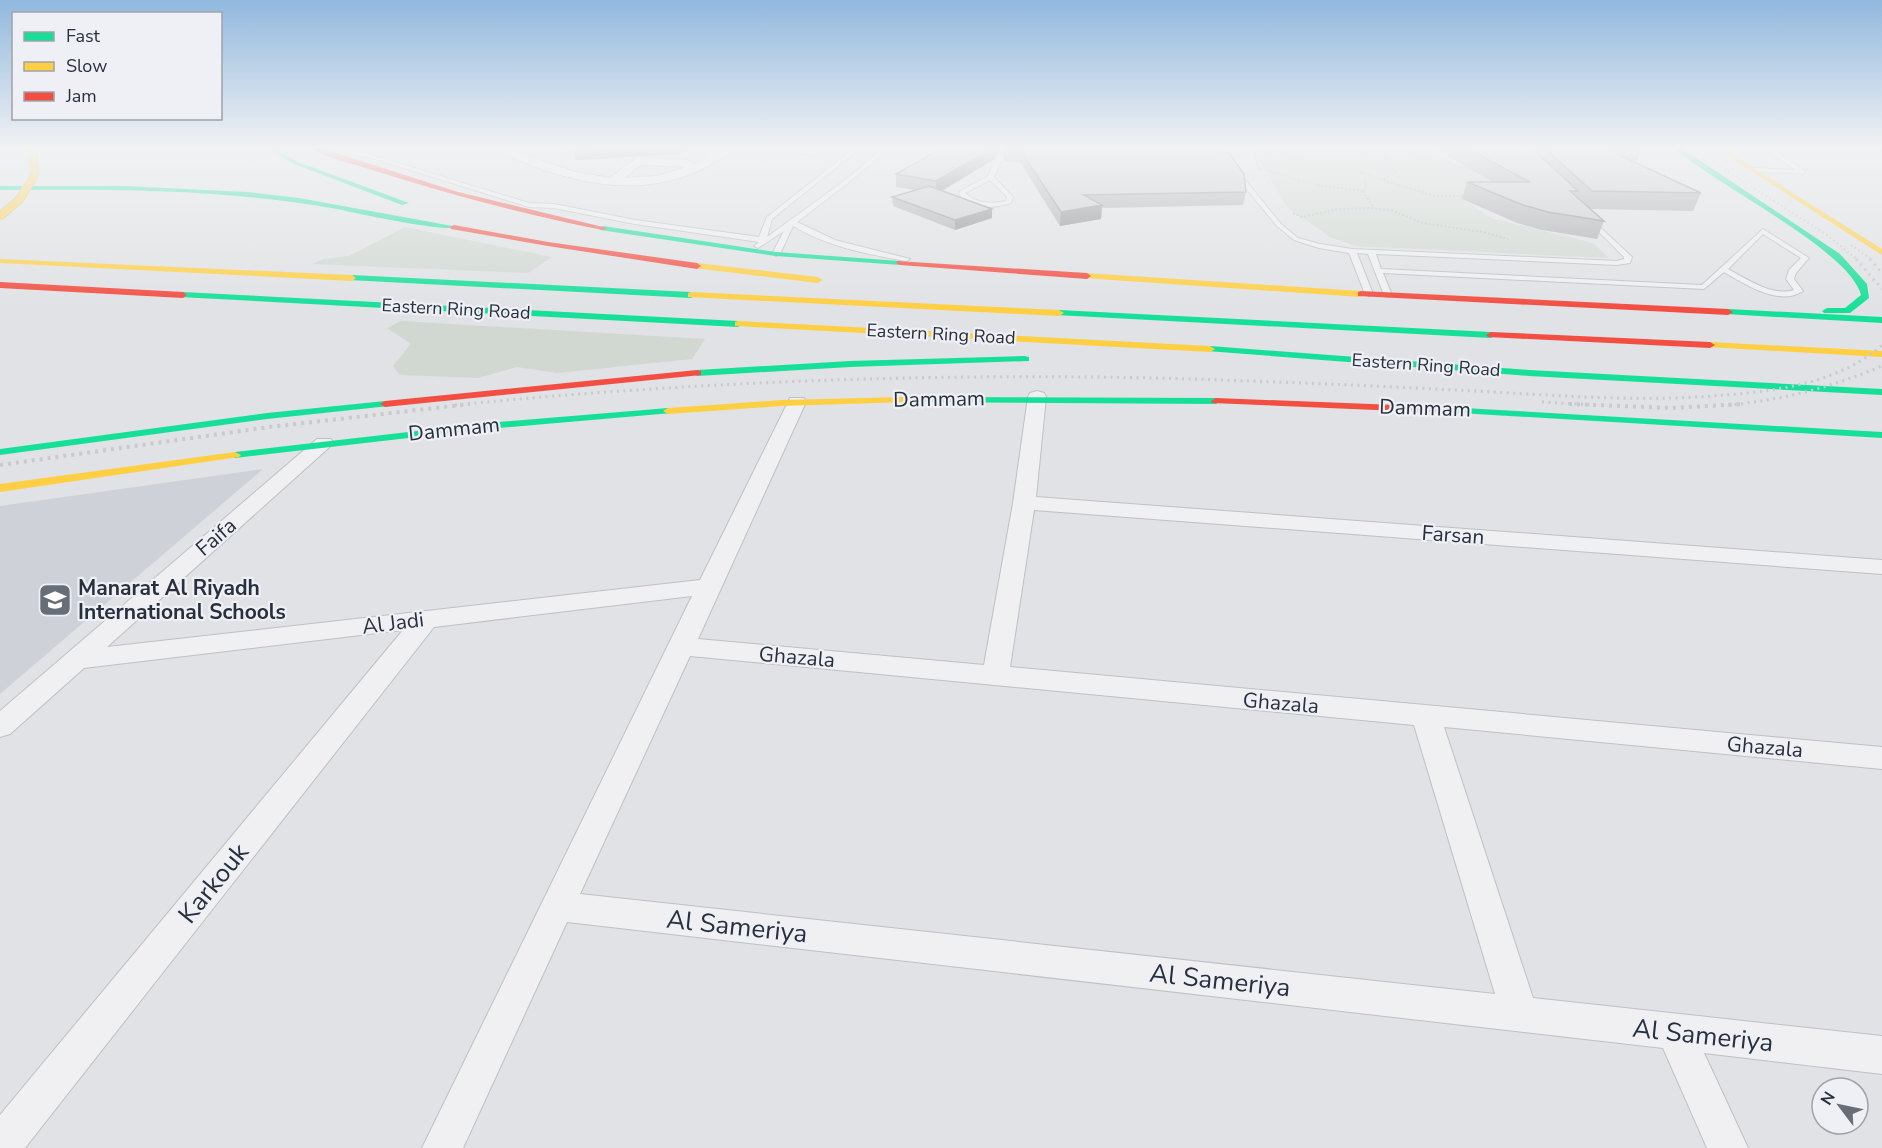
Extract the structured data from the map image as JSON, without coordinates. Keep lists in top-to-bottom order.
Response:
{
  "streets": {
    "main road": ["Eastern Ring Road", "Dammam"],
    "street": [
      "Farsan",
      "Faifa",
      "Al Jadi",
      "Ghazala",
      "Karkouk",
      "Al Sameriya"
    ]
  },
  "crossings": [
    ["Dammam", "Faifa"],
    ["Faifa", "Al Jadi"],
    ["Al Jadi", "Karkouk"]
  ],
  "places": {
    "school or university": ["Manarat Al Riyadh International Schools"]
  },
  "legend": ["Fast", "Slow", "Jam"],
  "north": "top left"
}
